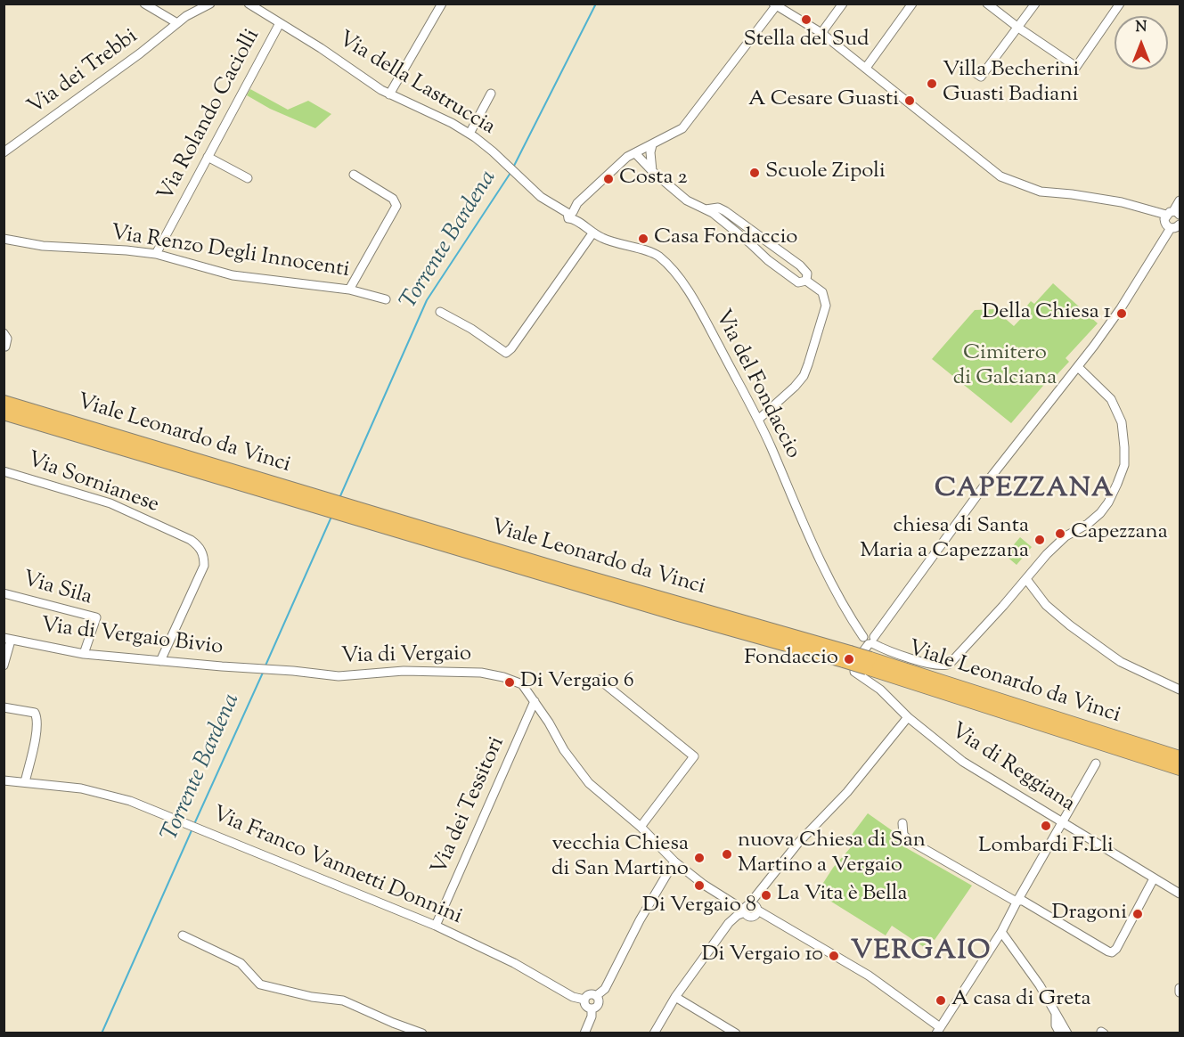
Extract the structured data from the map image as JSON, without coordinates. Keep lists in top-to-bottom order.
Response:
{
  "streets": {
    "highway": ["Viale Leonardo da Vinci"],
    "street": [
      "Via dei Trebbi",
      "Via della Lastruccia",
      "Via Rolando Caciolli",
      "Via Renzo Degli Innocenti",
      "Via del Fondaccio",
      "Via Sornianese",
      "Via Sila",
      "Via di Vergaio Bivio",
      "Via di Vergaio",
      "Via di Reggiana",
      "Via dei Tessitori",
      "Via Franco Vannetti Donnini"
    ]
  },
  "crossings": [
    ["Via della Lastruccia", "Via Rolando Caciolli"],
    ["Via della Lastruccia", "Via del Fondaccio"],
    ["Via Rolando Caciolli", "Via Renzo Degli Innocenti"],
    ["Via del Fondaccio", "Via di Reggiana"],
    ["Viale Leonardo da Vinci", "Via di Reggiana"],
    ["Via Sornianese", "Via di Vergaio Bivio"],
    ["Via Sila", "Via di Vergaio Bivio"],
    ["Via di Vergaio Bivio", "Via di Vergaio"],
    ["Via di Vergaio", "Via dei Tessitori"],
    ["Via dei Tessitori", "Via Franco Vannetti Donnini"]
  ],
  "districts": ["CAPEZZANA", "VERGAIO"],
  "water": ["Torrente Bardena"],
  "parks": ["Cimitero di Galciana"],
  "places": [
    "Stella del Sud",
    "Villa Becherini Guasti Badiani",
    "A Cesare Guasti",
    "Scuole Zipoli",
    "Costa 2",
    "Casa Fondaccio",
    "Della Chiesa 1",
    "Capezzana",
    "chiesa di Santa Maria a Capezzana",
    "Fondaccio",
    "Di Vergaio 6",
    "Lombardi F.Lli",
    "nuova Chiesa di San Martino a Vergaio",
    "vecchia Chiesa di San Martino",
    "Di Vergaio 8",
    "La Vita è Bella",
    "Dragoni",
    "Di Vergaio 10",
    "A casa di Greta"
  ],
  "north": "top"
}
